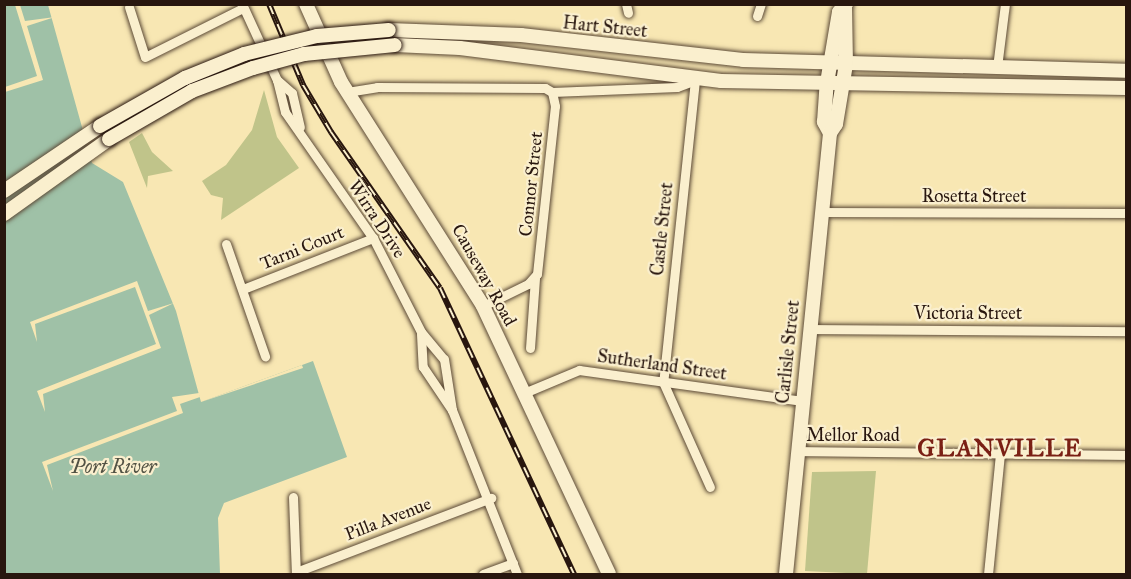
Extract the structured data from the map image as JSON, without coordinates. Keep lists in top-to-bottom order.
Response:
{
  "streets": {
    "main road": ["Hart Street", "Causeway Road", "Carlisle Street"],
    "street": [
      "Connor Street",
      "Rosetta Street",
      "Wirra Drive",
      "Castle Street",
      "Tarni Court",
      "Victoria Street",
      "Sutherland Street",
      "Mellor Road",
      "Pilla Avenue"
    ]
  },
  "crossings": [
    ["Hart Street", "Carlisle Street"],
    ["Rosetta Street", "Carlisle Street"],
    ["Wirra Drive", "Tarni Court"],
    ["Wirra Drive", "Pilla Avenue"],
    ["Castle Street", "Sutherland Street"],
    ["Causeway Road", "Sutherland Street"],
    ["Victoria Street", "Carlisle Street"],
    ["Carlisle Street", "Sutherland Street"],
    ["Carlisle Street", "Mellor Road"]
  ],
  "districts": ["GLANVILLE"],
  "water": ["Port River"]
}
